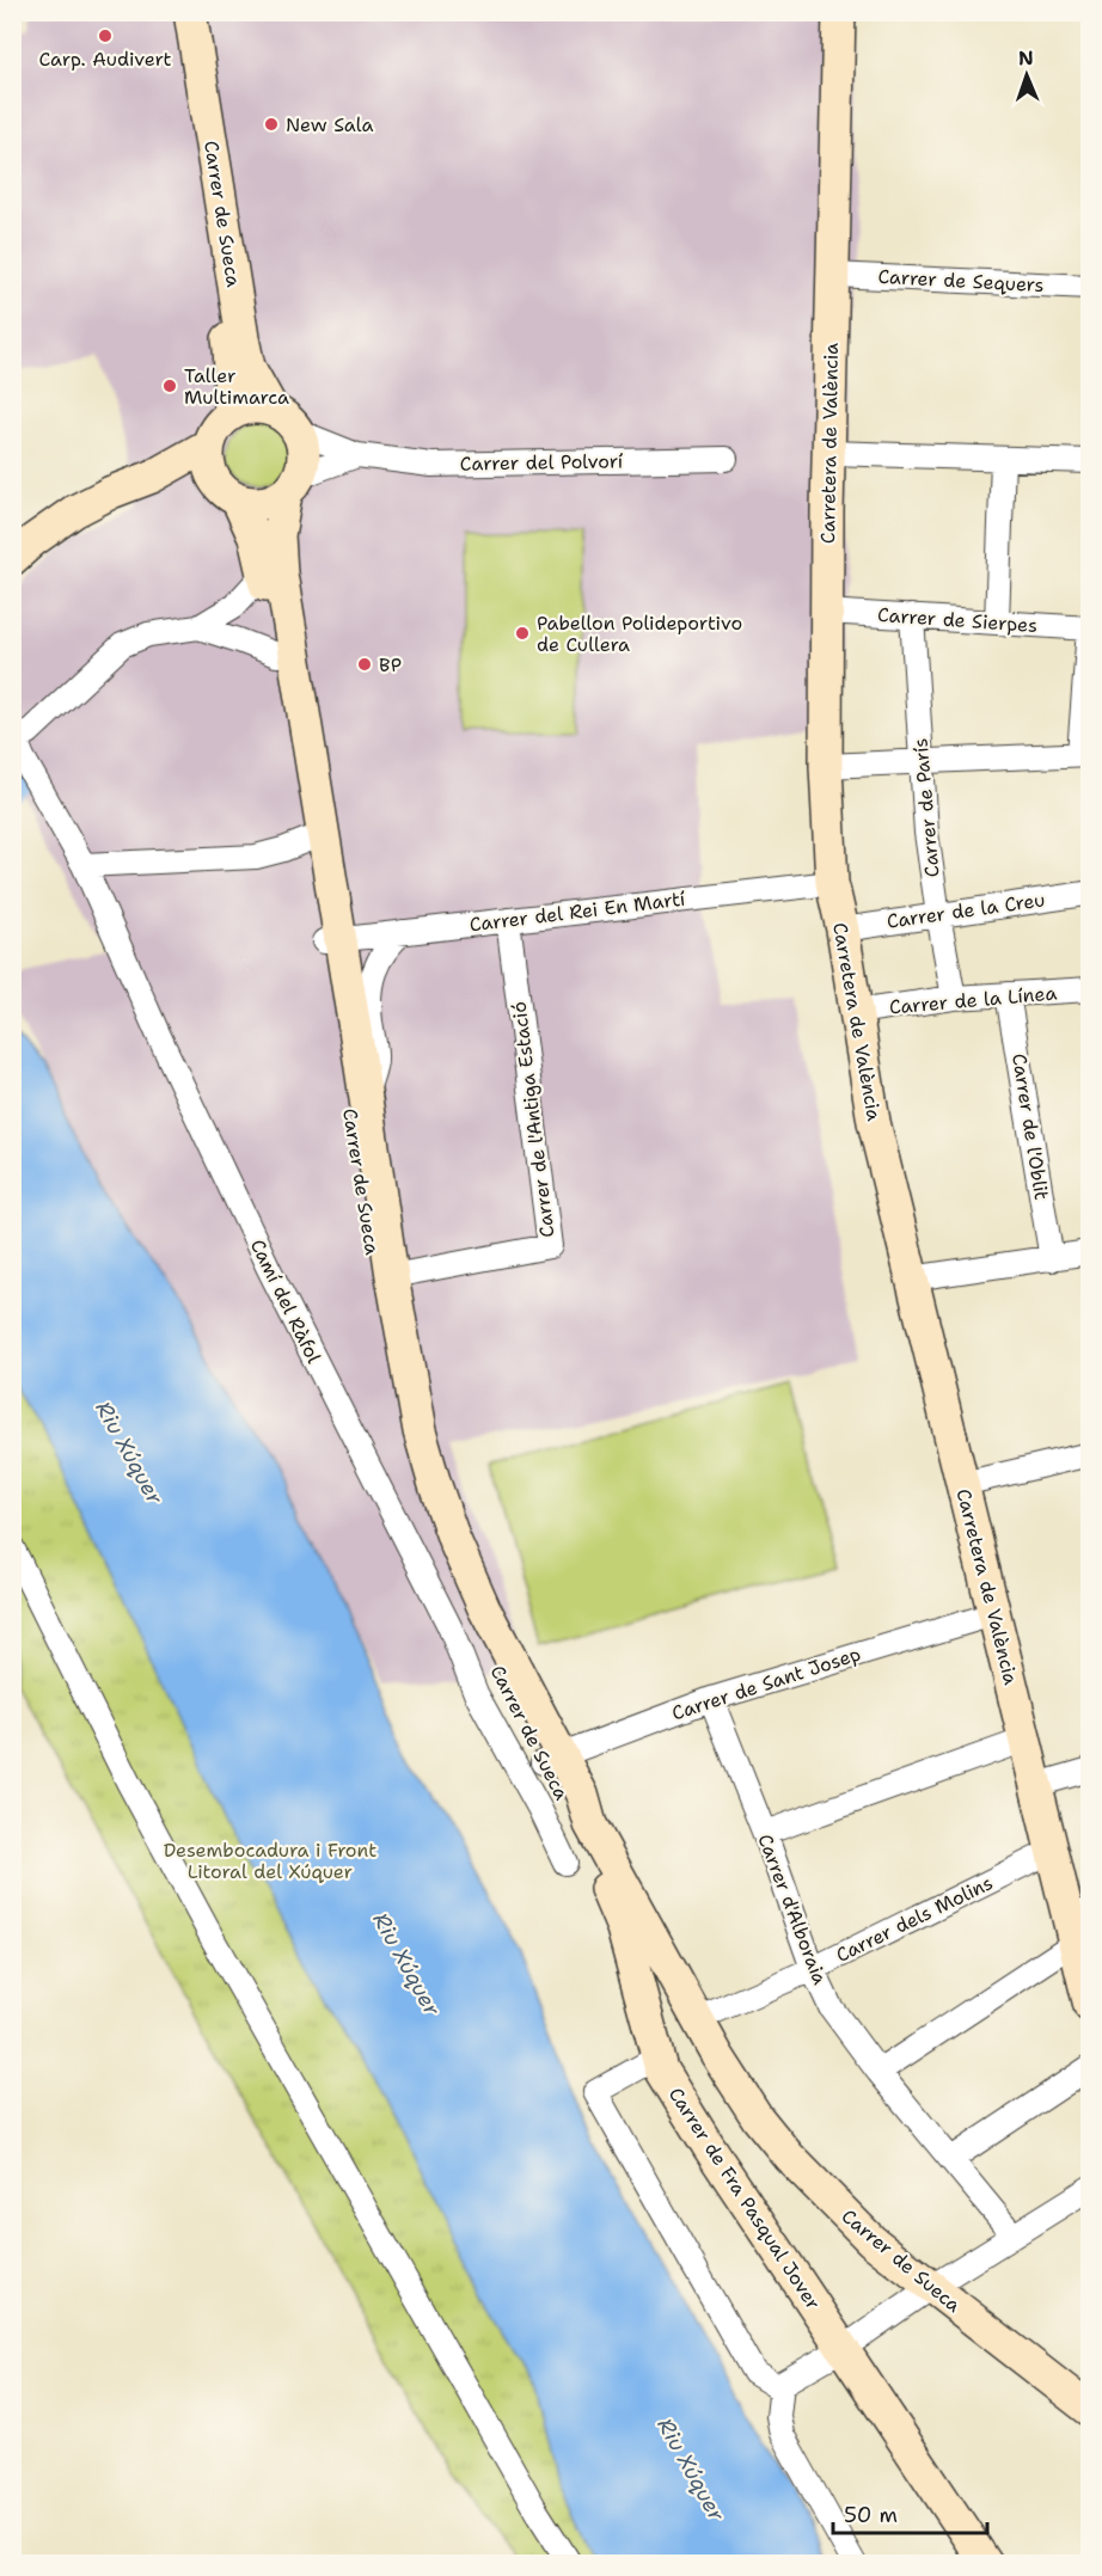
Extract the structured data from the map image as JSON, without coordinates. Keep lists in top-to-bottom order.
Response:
{
  "streets": {
    "street": [
      "Carrer de Sueca",
      "Carrer de Sequers",
      "Carretera de València",
      "Carrer del Polvorí",
      "Carrer de Sierpes",
      "Carrer de París",
      "Carrer de la Creu",
      "Carrer del Rei En Martí",
      "Carrer de la Línea",
      "Carrer de l'Antiga Estació",
      "Carrer de l'Oblit",
      "Camí del Ràfol",
      "Carrer de Sant Josep",
      "Carrer d'Alboraia",
      "Carrer dels Molins",
      "Carrer de Fra Pasqual Jover"
    ]
  },
  "crossings": [
    ["Carrer de Sueca", "Carrer del Polvorí"],
    ["Carrer de Sueca", "Carrer del Rei En Martí"],
    ["Carrer de Sueca", "Carrer de l'Antiga Estació"],
    ["Carrer de Sueca", "Carrer de Sant Josep"],
    ["Carrer de Sueca", "Carrer dels Molins"],
    ["Carrer de Sueca", "Carrer de Fra Pasqual Jover"],
    ["Carrer de Sequers", "Carretera de València"],
    ["Carretera de València", "Carrer de Sierpes"],
    ["Carretera de València", "Carrer de la Creu"],
    ["Carretera de València", "Carrer del Rei En Martí"],
    ["Carretera de València", "Carrer de la Línea"],
    ["Carretera de València", "Carrer de Sant Josep"],
    ["Carretera de València", "Carrer dels Molins"],
    ["Carrer de Sierpes", "Carrer de París"],
    ["Carrer de París", "Carrer de la Creu"],
    ["Carrer de París", "Carrer de la Línea"],
    ["Carrer del Rei En Martí", "Carrer de l'Antiga Estació"],
    ["Carrer de la Línea", "Carrer de l'Oblit"],
    ["Carrer de Sant Josep", "Carrer d'Alboraia"],
    ["Carrer d'Alboraia", "Carrer dels Molins"]
  ],
  "water": ["Riu Xúquer"],
  "parks": ["Desembocadura i Front Litoral del Xúquer"],
  "places": [
    "Carp. Audivert",
    "New Sala",
    "Taller Multimarca",
    "Pabellon Polideportivo de Cullera",
    "BP"
  ],
  "scale_bar": "50 m",
  "north": "top"
}
